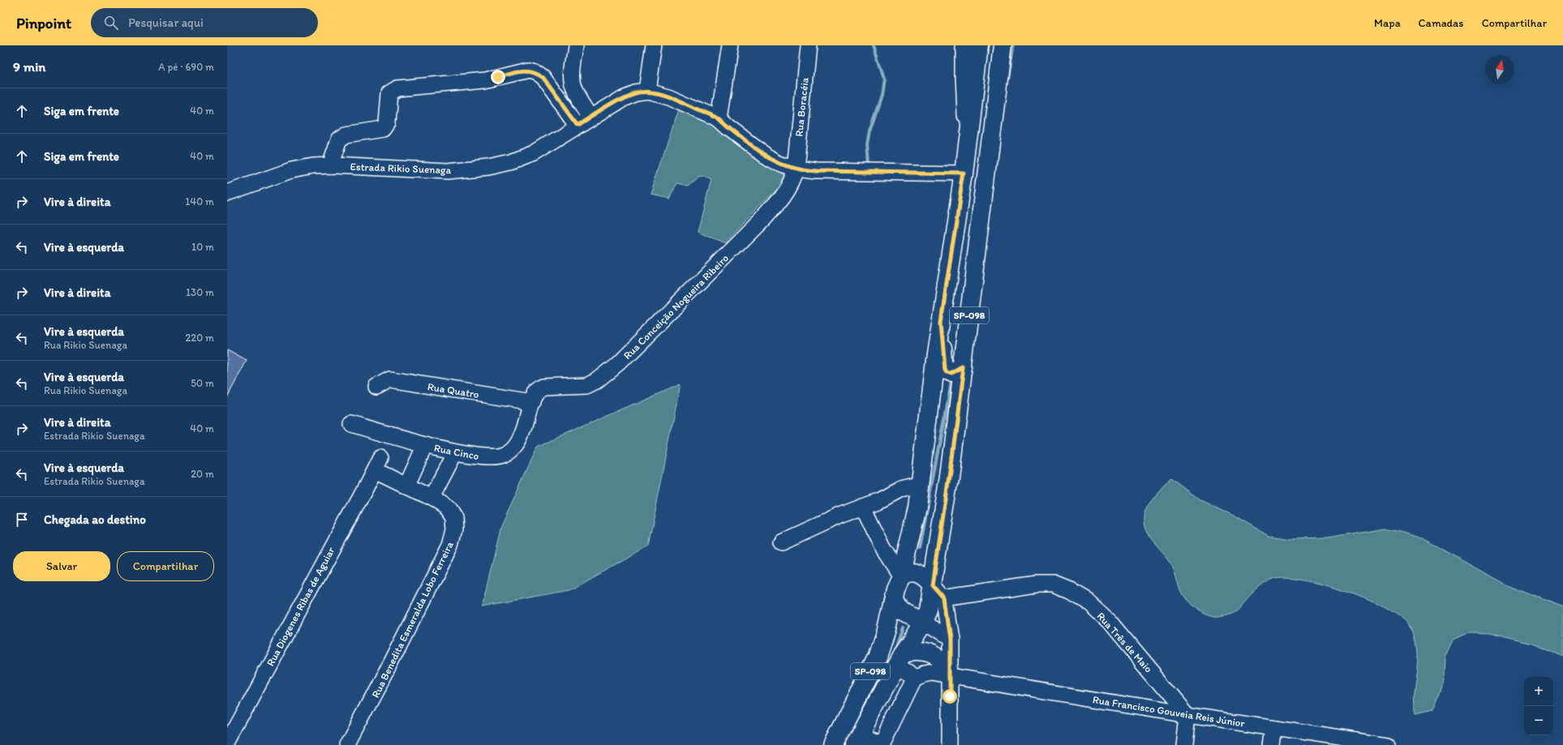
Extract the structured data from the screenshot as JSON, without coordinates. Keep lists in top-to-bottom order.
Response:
{
  "streets": {
    "main road": ["SP-098"],
    "street": [
      "Rua Boracéia",
      "Estrada Rikio Suenaga",
      "Rua Conceição Nogueira Ribeiro",
      "Rua Quatro",
      "Rua Cinco",
      "Rua Diogenes Ribas de Aguiar",
      "Rua Benedita Esmeralda Lobo Ferreira",
      "Rua Três de Maio",
      "Rua Francisco Gouveia Reis Júnior"
    ]
  },
  "crossings": [
    ["Rua Boracéia", "Rua Conceição Nogueira Ribeiro"],
    ["Rua Conceição Nogueira Ribeiro", "Rua Quatro"],
    ["Rua Conceição Nogueira Ribeiro", "Rua Cinco"],
    ["Rua Quatro", "Rua Cinco"],
    ["Rua Diogenes Ribas de Aguiar", "Rua Benedita Esmeralda Lobo Ferreira"],
    ["Rua Três de Maio", "Rua Francisco Gouveia Reis Júnior"]
  ],
  "north": "top",
  "page": {
    "header": "Pinpoint",
    "search": "Pesquisar aqui",
    "nav": ["Mapa", "Camadas", "Compartilhar"],
    "heading": ["9 min", "A pé · 690 m"],
    "list": [
      ["Siga em frente", "40 m"],
      ["Siga em frente", "40 m"],
      ["Vire à direita", "140 m"],
      ["Vire à esquerda", "10 m"],
      ["Vire à direita", "130 m"],
      ["Vire à esquerda", "Rua Rikio Suenaga", "220 m"],
      ["Vire à esquerda", "Rua Rikio Suenaga", "50 m"],
      ["Vire à direita", "Estrada Rikio Suenaga", "40 m"],
      ["Vire à esquerda", "Estrada Rikio Suenaga", "20 m"],
      "Chegada ao destino"
    ],
    "buttons": ["Salvar", "Compartilhar"],
    "map_buttons": ["+", "−"]
  }
}
